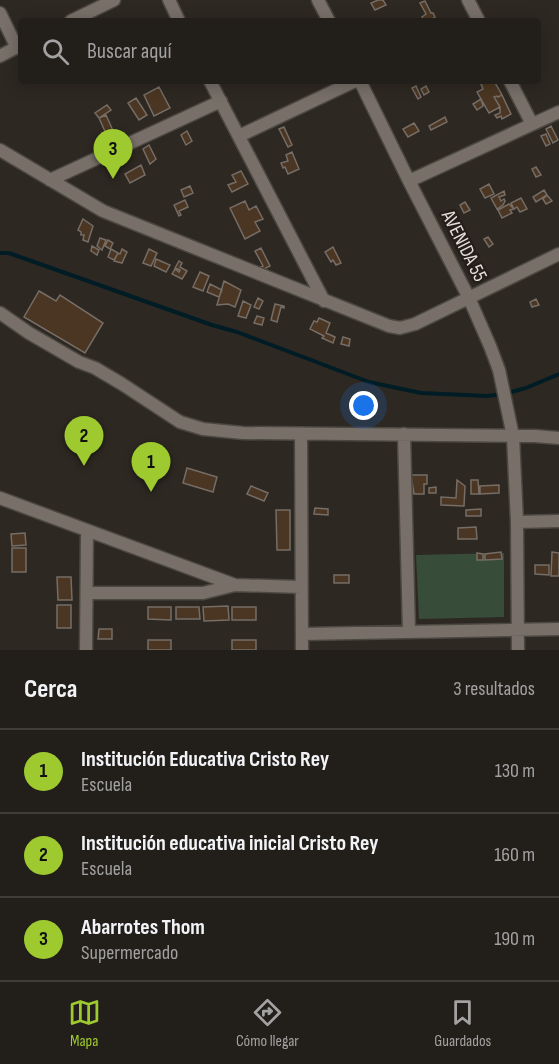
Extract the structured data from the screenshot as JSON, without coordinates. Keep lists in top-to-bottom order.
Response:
{
  "streets": {
    "street": ["AVENIDA 55"]
  },
  "page": {
    "search": "Buscar aquí",
    "pins": ["3", "2", "1"],
    "heading": ["Cerca", "3 resultados"],
    "list": [
      {
        "mark": "1",
        "name": "Institución Educativa Cristo Rey",
        "note": "Escuela",
        "value": "130 m"
      },
      {
        "mark": "2",
        "name": "Institución educativa inicial Cristo Rey",
        "note": "Escuela",
        "value": "160 m"
      },
      {
        "mark": "3",
        "name": "Abarrotes Thom",
        "note": "Supermercado",
        "value": "190 m"
      }
    ],
    "nav": ["Mapa", "Cómo llegar", "Guardados"]
  }
}
